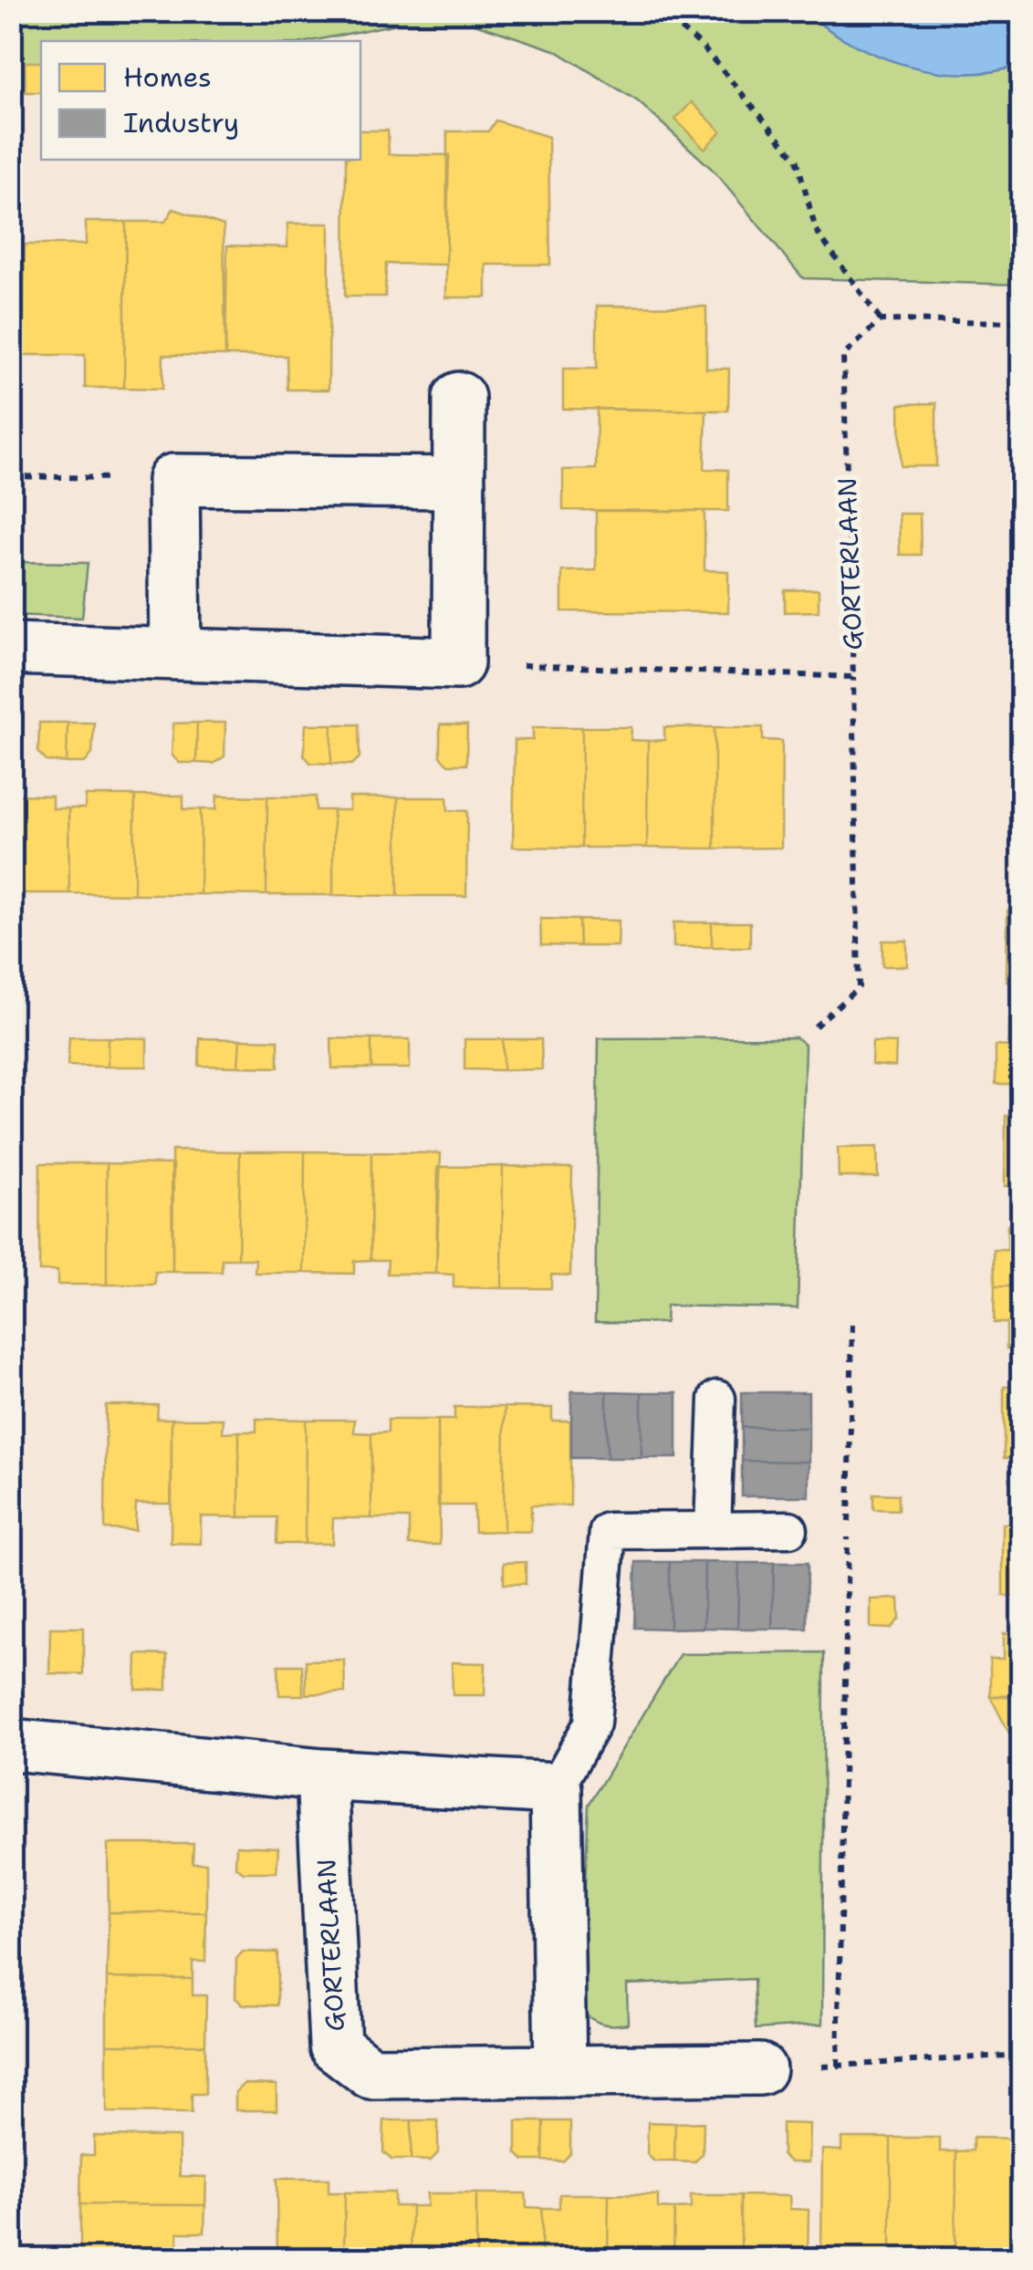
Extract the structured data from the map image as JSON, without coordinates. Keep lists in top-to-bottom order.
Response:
{
  "streets": {
    "street": ["GORTERLAAN"]
  },
  "legend": ["Homes", "Industry"]
}
